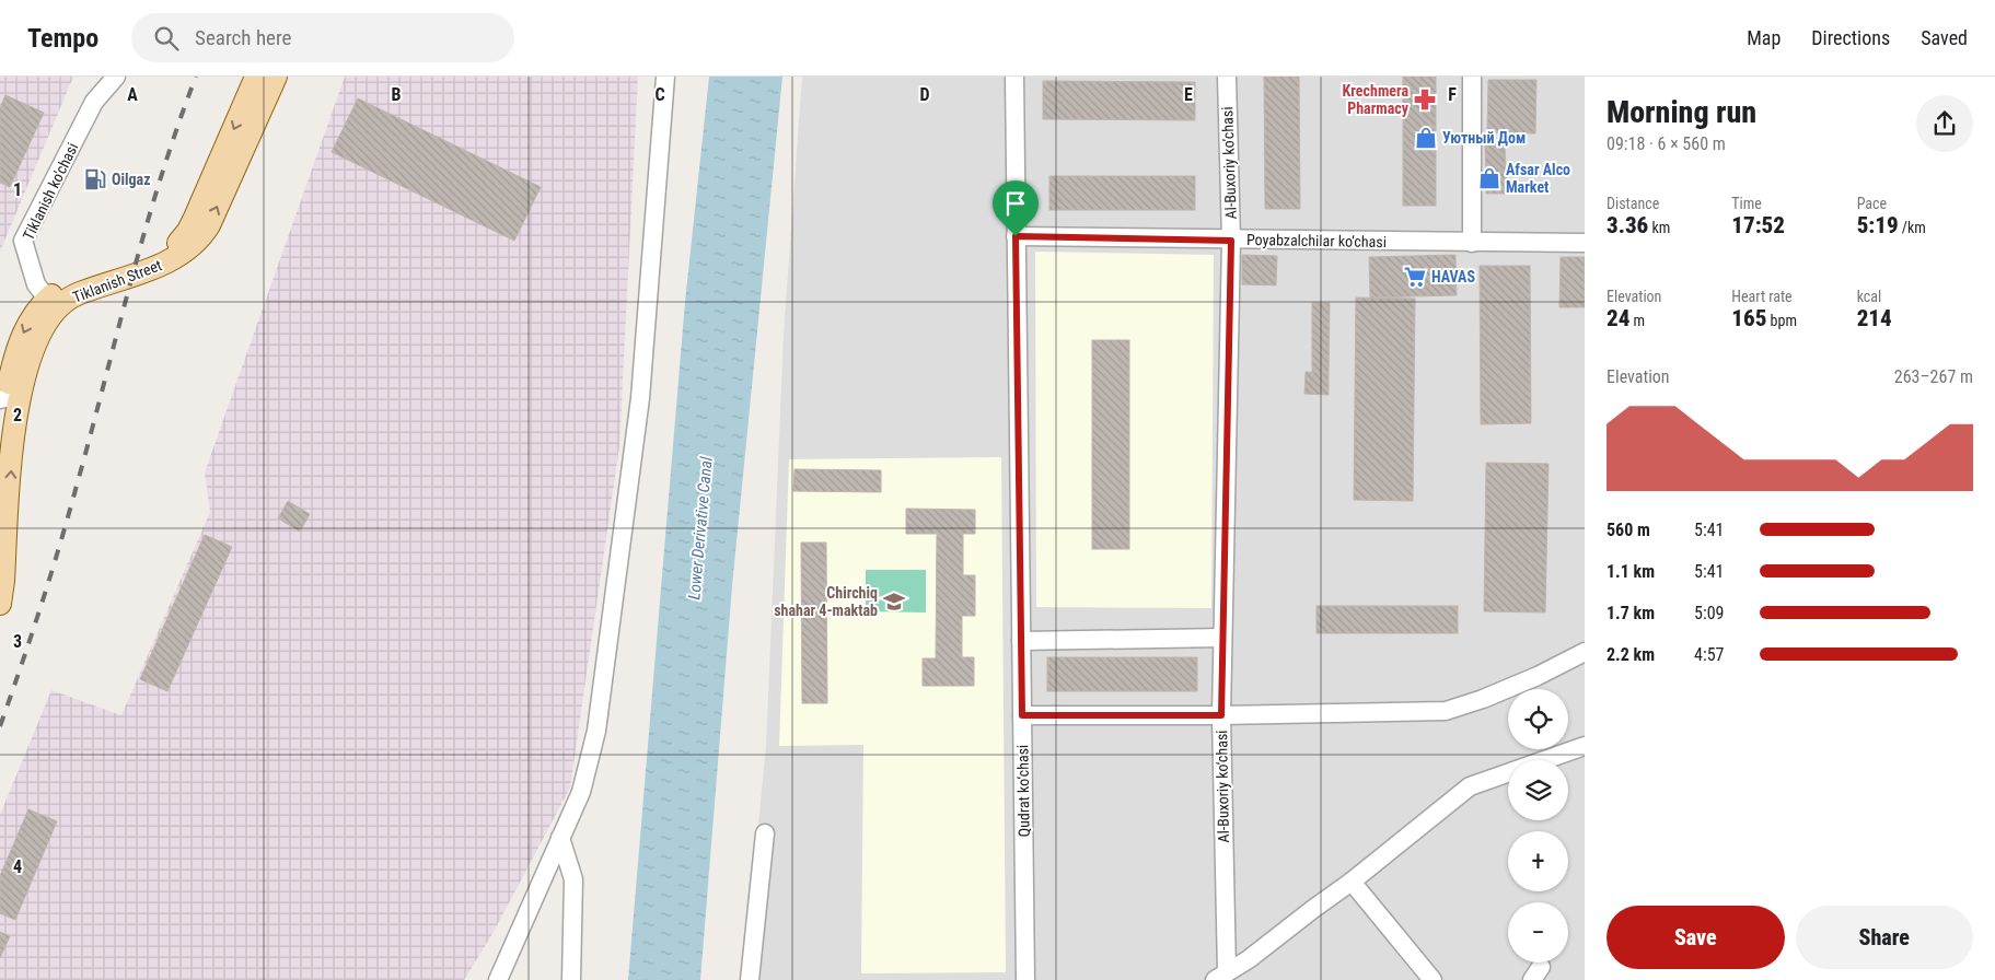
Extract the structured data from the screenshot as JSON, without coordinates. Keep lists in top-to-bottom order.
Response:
{
  "streets": {
    "main road": ["Tiklanish Street"],
    "street": [
      "Al-Buxoriy ko‘chasi",
      "Tiklanish ko'chasi",
      "Poyabzalchilar ko‘chasi",
      "Qudrat ko‘chasi"
    ]
  },
  "crossings": [
    ["Al-Buxoriy ko‘chasi", "Poyabzalchilar ko‘chasi"],
    ["Tiklanish ko'chasi", "Tiklanish Street"],
    ["Poyabzalchilar ko‘chasi", "Qudrat ko‘chasi"]
  ],
  "water": ["Lower Derivative Canal"],
  "places": {
    "pharmacy": ["Krechmera Pharmacy"],
    "shop": ["Уютный Дом", "Afsar Alco Market"],
    "fuel station": ["Oilgaz"],
    "supermarket": ["HAVAS"],
    "school or university": ["Chirchiq shahar 4-maktab"]
  },
  "page": {
    "header": "Tempo",
    "search": "Search here",
    "nav": ["Map", "Directions", "Saved"],
    "heading": ["Morning run", "09:18 · 6 × 560 m"],
    "stats": [
      ["Distance", "3.36 km"],
      ["Time", "17:52"],
      ["Pace", "5:19 /km"],
      ["Elevation", "24 m"],
      ["Heart rate", "165 bpm"],
      ["kcal", "214"]
    ],
    "chart": ["Elevation", "263–267 m"],
    "list": [
      {
        "name": "560 m",
        "note": "5:41"
      },
      {
        "name": "1.1 km",
        "note": "5:41"
      },
      {
        "name": "1.7 km",
        "note": "5:09"
      },
      {
        "name": "2.2 km",
        "note": "4:57"
      }
    ],
    "map_buttons": ["+", "−"],
    "buttons": ["Save", "Share"]
  },
  "grid": {
    "columns": [
      "A",
      "B",
      "C",
      "D",
      "E",
      "F"
    ],
    "rows": [
      "1",
      "2",
      "3",
      "4"
    ]
  }
}
